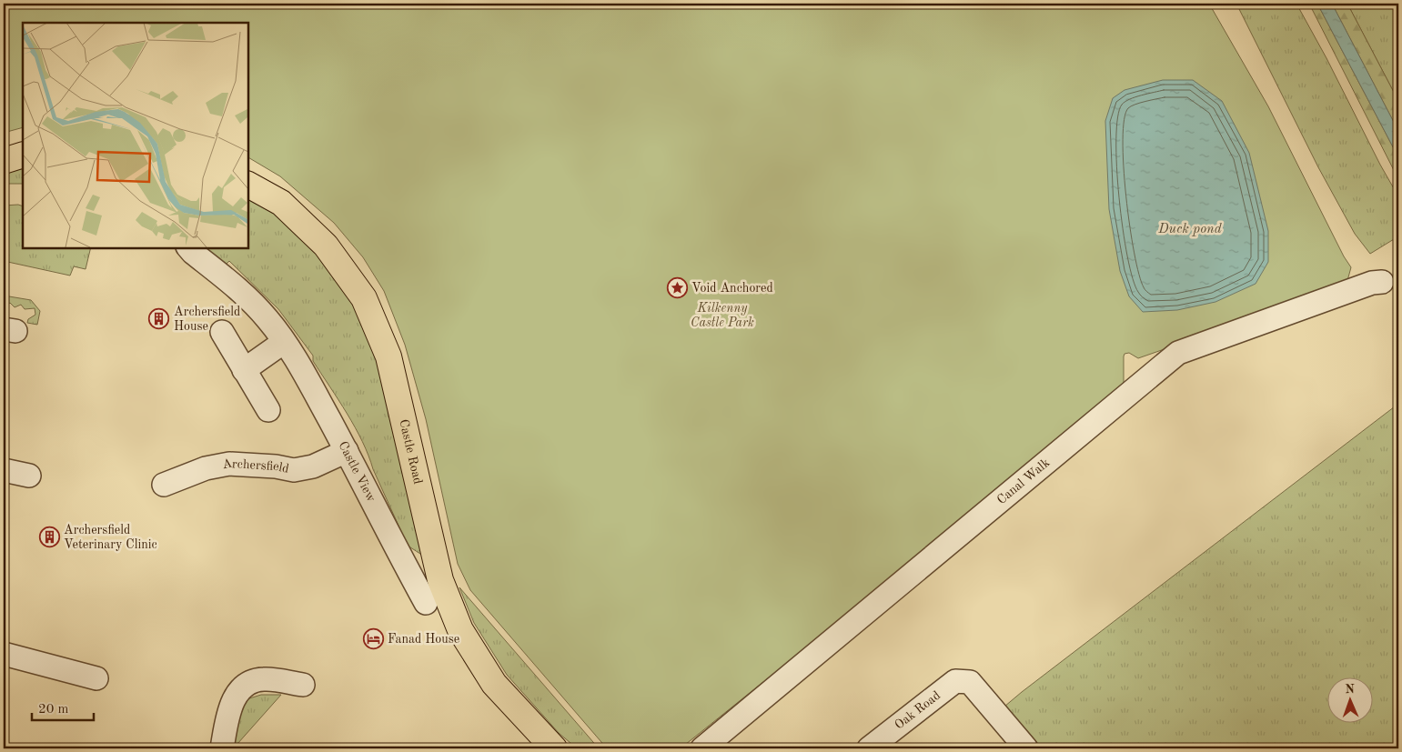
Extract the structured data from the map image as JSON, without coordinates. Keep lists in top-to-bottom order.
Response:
{
  "streets": {
    "main road": ["Castle Road"],
    "street": [
      "Archersfield",
      "Castle View",
      "Canal Walk",
      "Oak Road"
    ]
  },
  "crossings": [
    ["Archersfield", "Castle View"]
  ],
  "water": ["Duck pond"],
  "parks": ["Kilkenny Castle Park"],
  "places": {
    "place": ["Void Anchored"],
    "building": ["Archersfield House", "Archersfield Veterinary Clinic"],
    "hotel": ["Fanad House"]
  },
  "scale_bar": "20 m",
  "north": "top"
}
